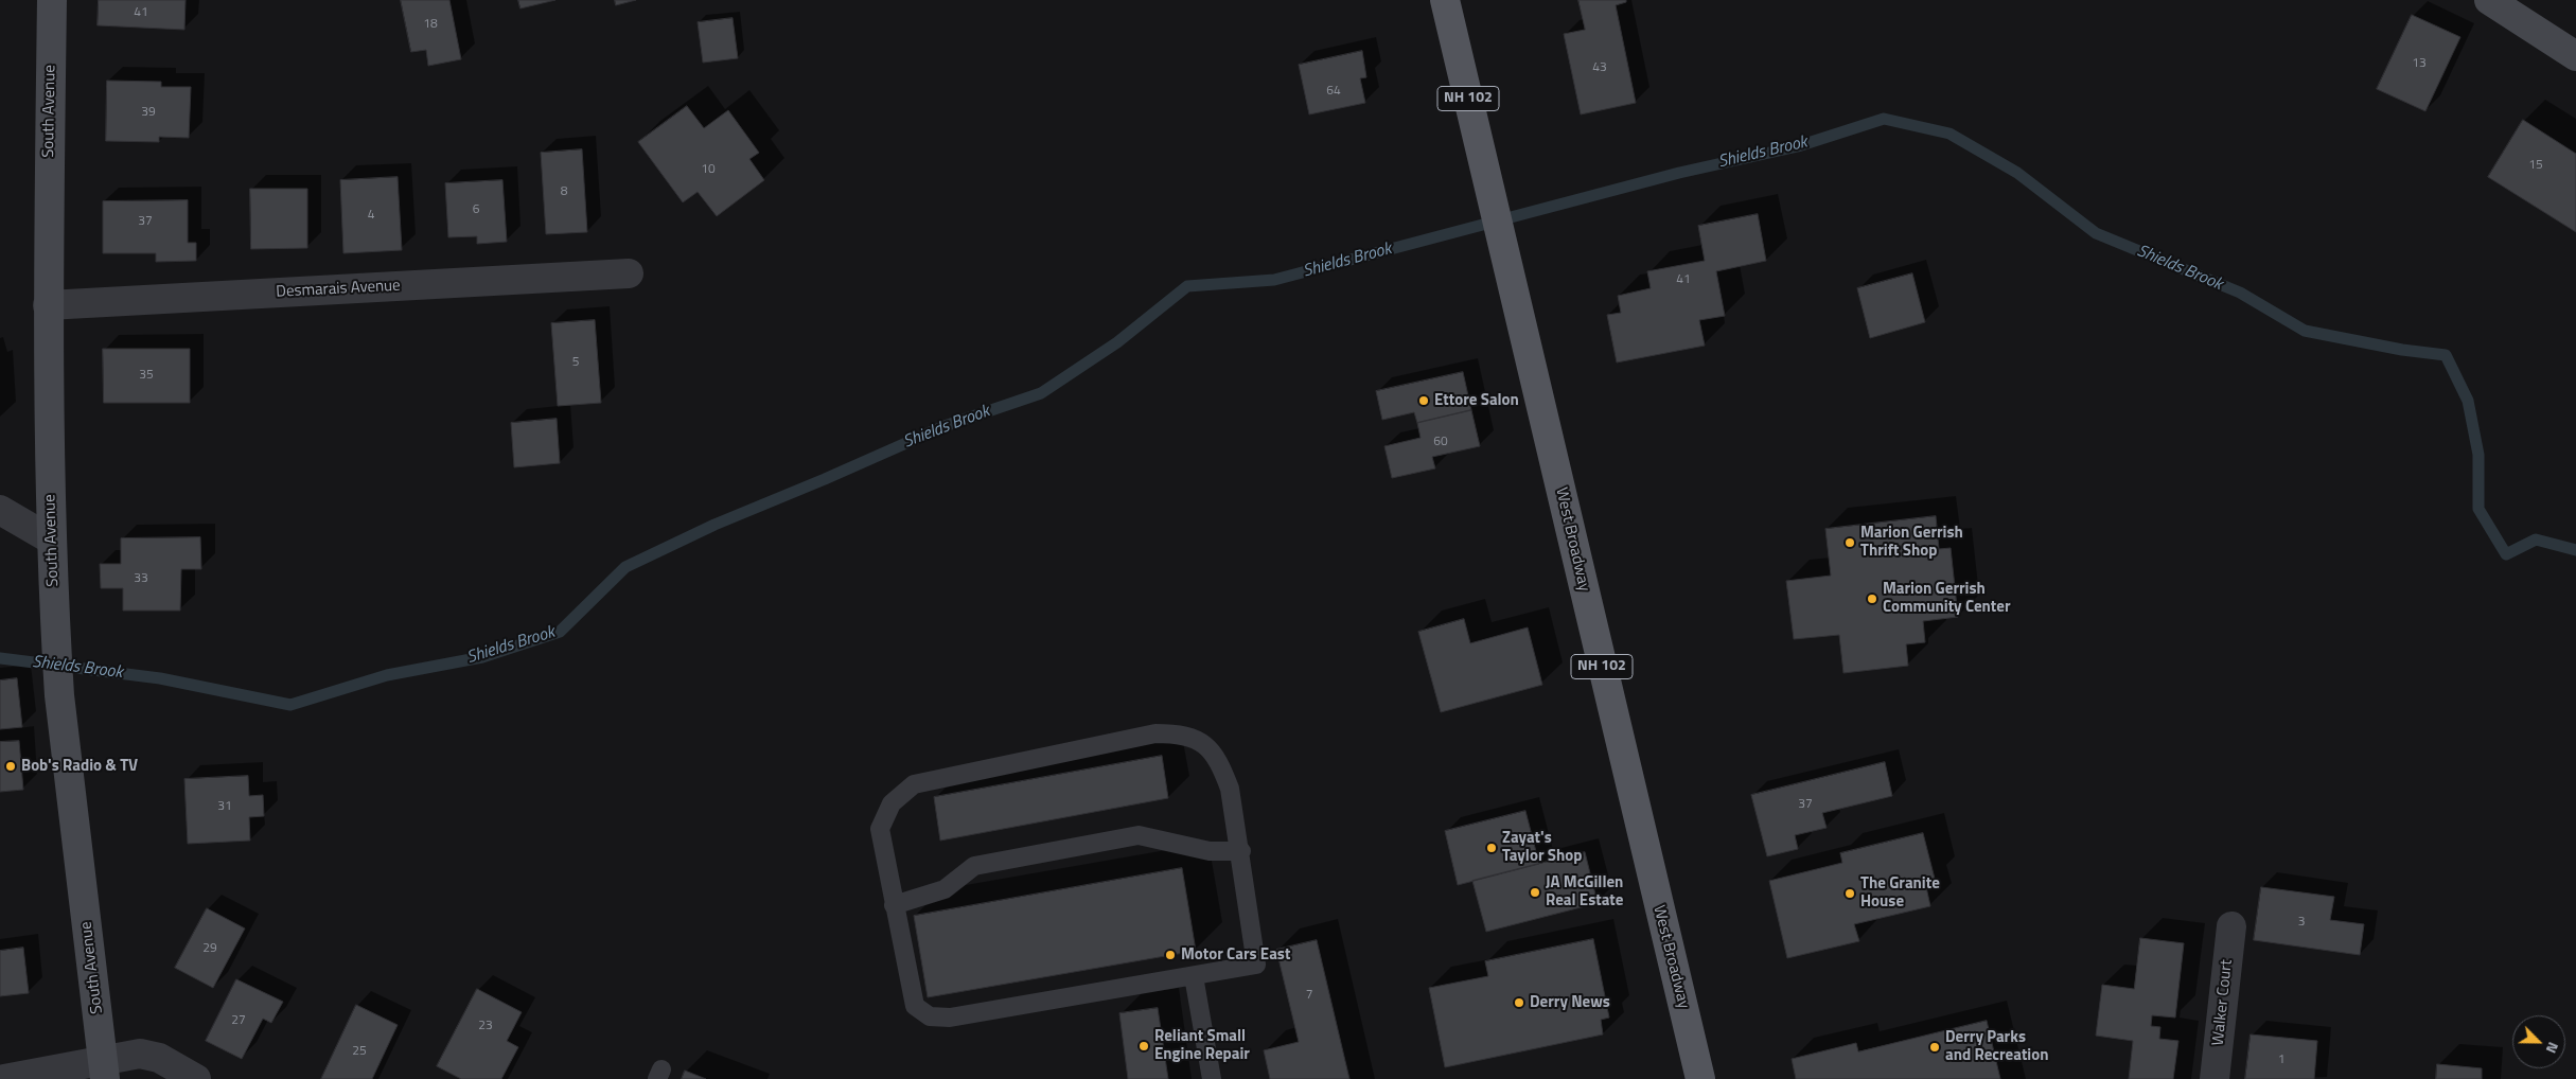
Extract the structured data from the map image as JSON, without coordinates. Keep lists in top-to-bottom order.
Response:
{
  "streets": {
    "main road": ["NH 102", "West Broadway"],
    "street": ["South Avenue", "Desmarais Avenue", "Walker Court"]
  },
  "crossings": [
    ["South Avenue", "Desmarais Avenue"]
  ],
  "water": ["Shields Brook"],
  "places": [
    "Ettore Salon",
    "Marion Gerrish Thrift Shop",
    "Marion Gerrish Community Center",
    "Bob's Radio & TV",
    "Zayat's Taylor Shop",
    "JA McGillen Real Estate",
    "The Granite House",
    "Motor Cars East",
    "Derry News",
    "Reliant Small Engine Repair",
    "Derry Parks and Recreation"
  ],
  "house_numbers": [
    "41",
    "18",
    "13",
    "43",
    "64",
    "39",
    "15",
    "10",
    "8",
    "6",
    "4",
    "37",
    "41",
    "5",
    "35",
    "60",
    "33",
    "37",
    "31",
    "3",
    "29",
    "7",
    "27",
    "23",
    "25",
    "1"
  ],
  "north": "bottom right"
}
